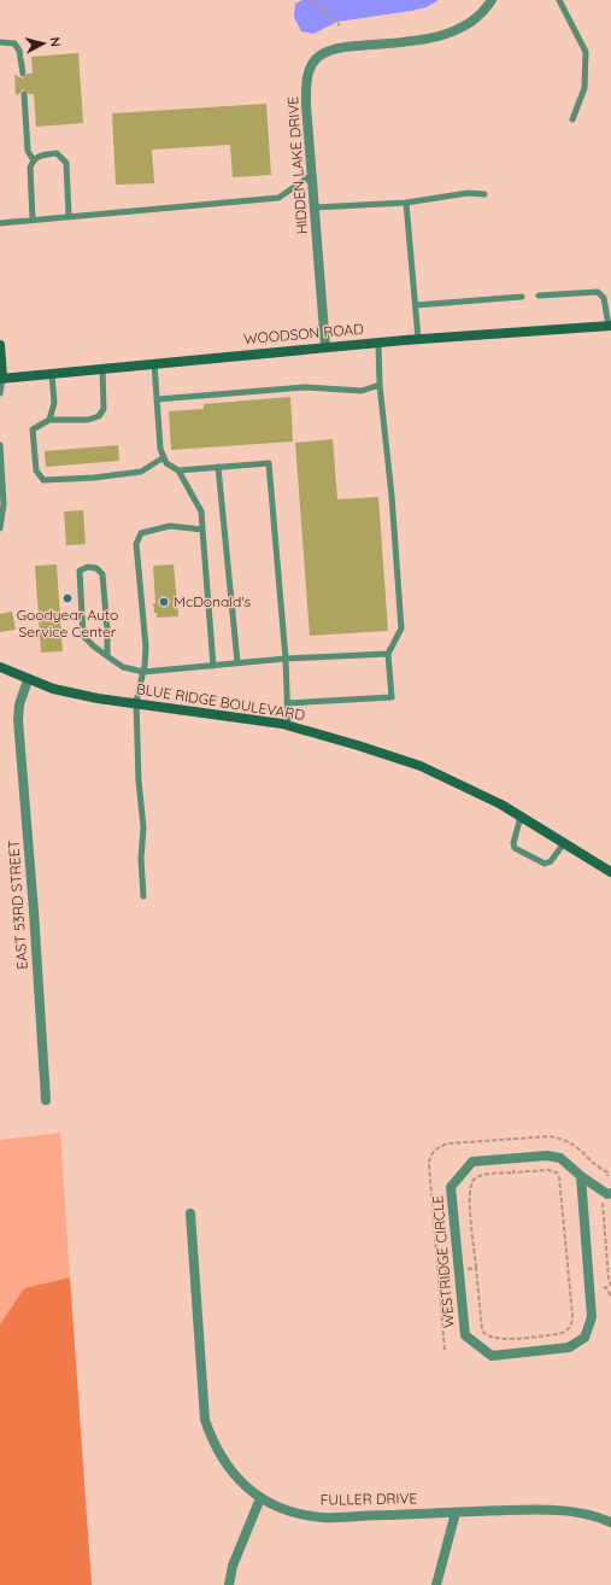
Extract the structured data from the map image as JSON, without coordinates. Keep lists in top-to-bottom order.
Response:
{
  "streets": {
    "street": [
      "HIDDEN LAKE DRIVE",
      "WOODSON ROAD",
      "BLUE RIDGE BOULEVARD",
      "EAST 53RD STREET",
      "WESTRIDGE CIRCLE",
      "FULLER DRIVE"
    ]
  },
  "crossings": [
    ["HIDDEN LAKE DRIVE", "WOODSON ROAD"],
    ["BLUE RIDGE BOULEVARD", "EAST 53RD STREET"]
  ],
  "places": ["Goodyear Auto Service Center", "McDonald's"],
  "north": "right"
}
